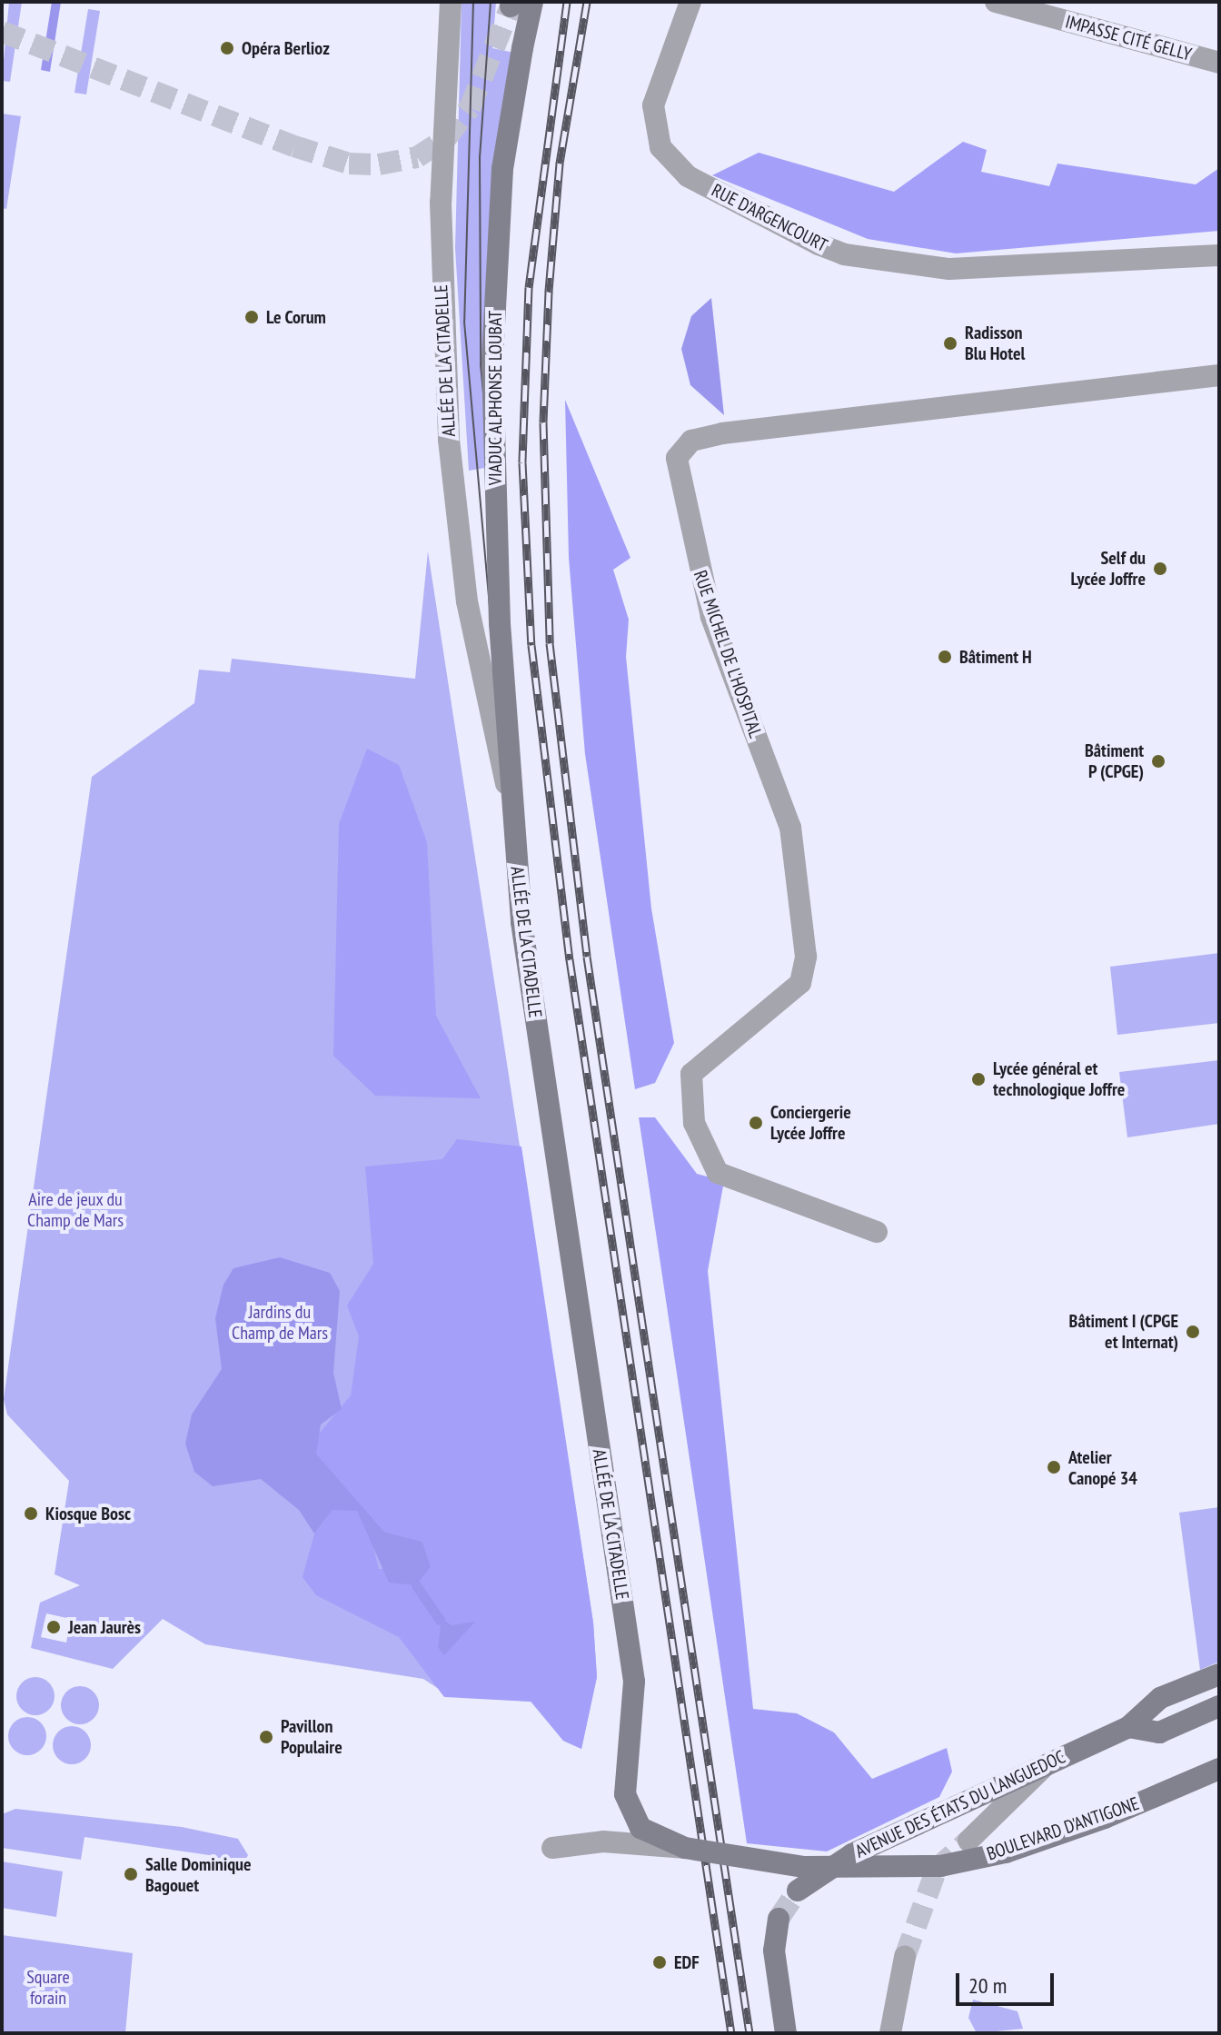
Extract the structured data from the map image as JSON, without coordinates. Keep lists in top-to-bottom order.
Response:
{
  "streets": {
    "street": [
      "IMPASSE CITÉ GELLY",
      "RUE D'ARGENCOURT",
      "ALLÉE DE LA CITADELLE",
      "VIADUC ALPHONSE LOUBAT",
      "RUE MICHEL DE L'HOSPITAL",
      "AVENUE DES ÉTATS DU LANGUEDOC",
      "BOULEVARD D'ANTIGONE"
    ]
  },
  "crossings": [
    ["ALLÉE DE LA CITADELLE", "VIADUC ALPHONSE LOUBAT"],
    ["ALLÉE DE LA CITADELLE", "BOULEVARD D'ANTIGONE"]
  ],
  "parks": ["Aire de jeux du Champ de Mars", "Jardins du Champ de Mars", "Square forain"],
  "places": [
    "Opéra Berlioz",
    "Le Corum",
    "Radisson Blu Hotel",
    "Self du Lycée Joffre",
    "Bâtiment H",
    "Bâtiment P (CPGE)",
    "Lycée général et technologique Joffre",
    "Conciergerie Lycée Joffre",
    "Bâtiment I (CPGE et Internat)",
    "Atelier Canopé 34",
    "Kiosque Bosc",
    "Jean Jaurès",
    "Pavillon Populaire",
    "Salle Dominique Bagouet",
    "EDF"
  ],
  "scale_bar": "20 m"
}
